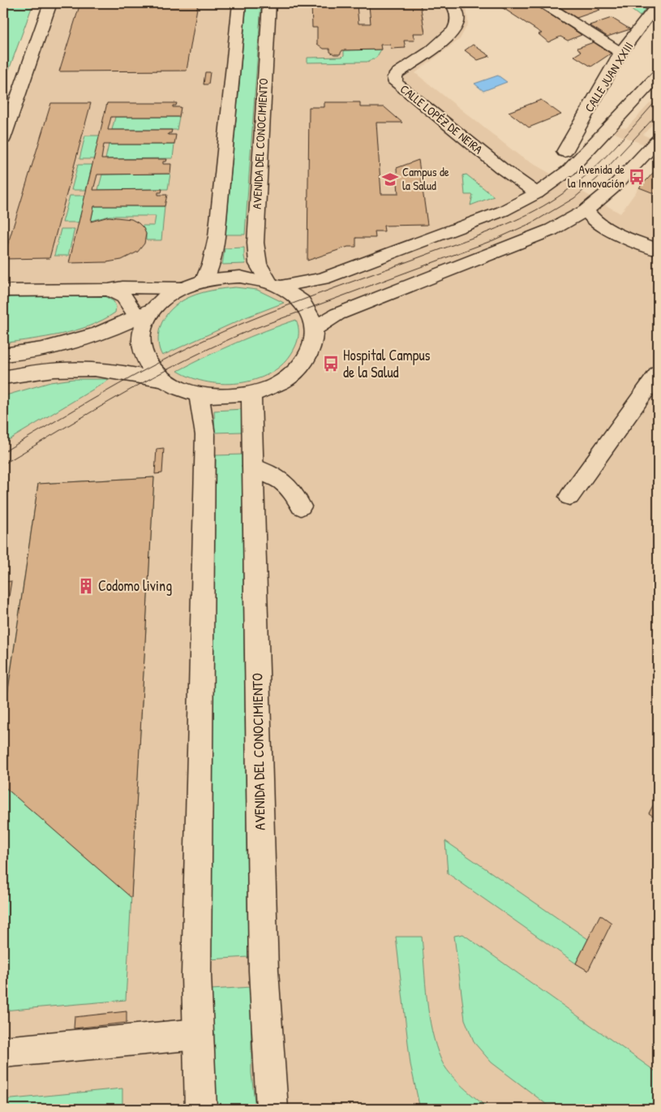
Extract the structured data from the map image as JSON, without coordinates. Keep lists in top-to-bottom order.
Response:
{
  "streets": {
    "main road": ["CALLE JUAN XXIII", "CALLE LOPÉZ DE NEIRA", "AVENIDA DEL CONOCIMIENTO"]
  },
  "places": {
    "bus stop": ["Avenida de la Innovación", "Hospital Campus de la Salud"],
    "school or university": ["Campus de la Salud"],
    "building": ["Codomo living"]
  }
}
